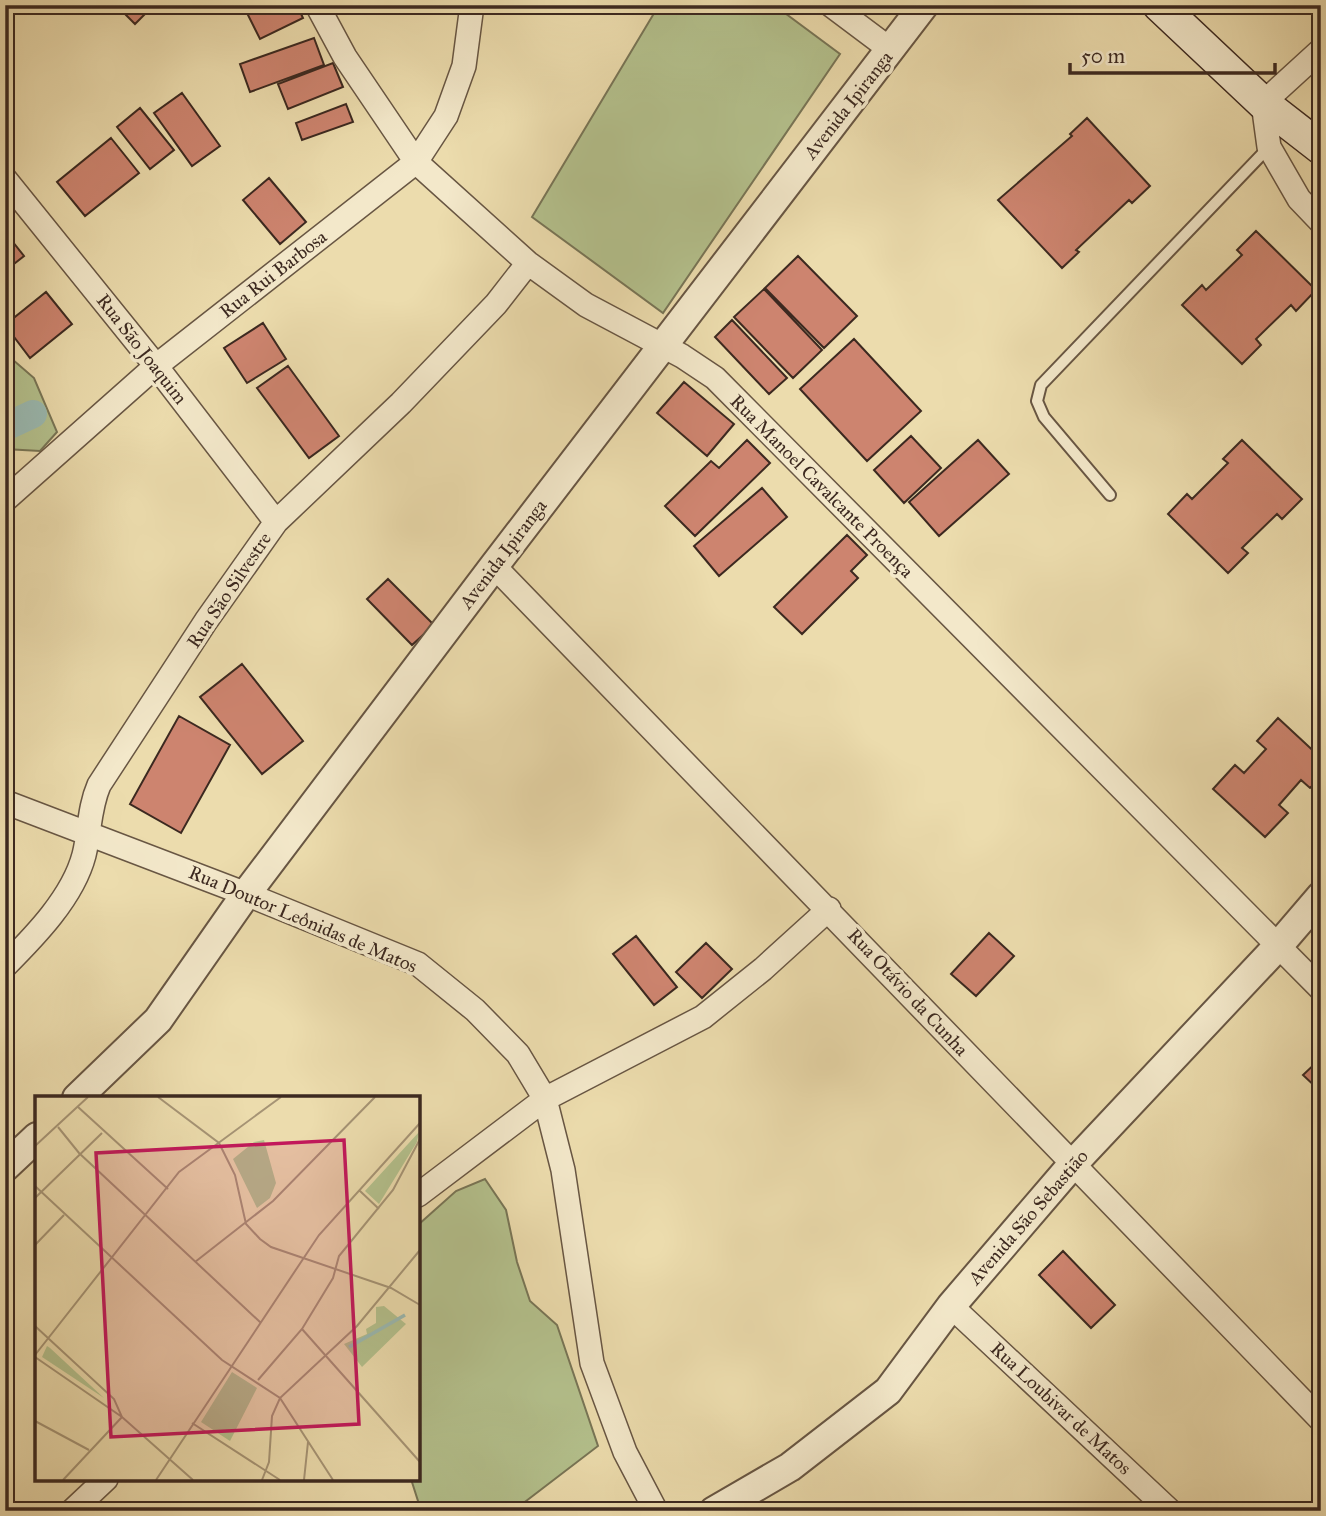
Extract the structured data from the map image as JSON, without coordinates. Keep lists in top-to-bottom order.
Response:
{
  "streets": {
    "street": [
      "Avenida Ipiranga",
      "Rua Rui Barbosa",
      "Rua São Joaquim",
      "Rua Manoel Cavalcante Proença",
      "Rua São Silvestre",
      "Rua Doutor Leônidas de Matos",
      "Rua Otávio da Cunha",
      "Avenida São Sebastião",
      "Rua Loubivar de Matos"
    ]
  },
  "crossings": [
    ["Avenida Ipiranga", "Rua Manoel Cavalcante Proença"],
    ["Avenida Ipiranga", "Rua Doutor Leônidas de Matos"],
    ["Avenida Ipiranga", "Rua Otávio da Cunha"],
    ["Rua Rui Barbosa", "Rua São Joaquim"],
    ["Rua Rui Barbosa", "Rua Manoel Cavalcante Proença"],
    ["Rua São Joaquim", "Rua São Silvestre"],
    ["Rua Manoel Cavalcante Proença", "Rua São Silvestre"],
    ["Rua Manoel Cavalcante Proença", "Avenida São Sebastião"],
    ["Rua São Silvestre", "Rua Doutor Leônidas de Matos"],
    ["Rua Otávio da Cunha", "Avenida São Sebastião"],
    ["Avenida São Sebastião", "Rua Loubivar de Matos"]
  ],
  "scale_bar": "50 m"
}
